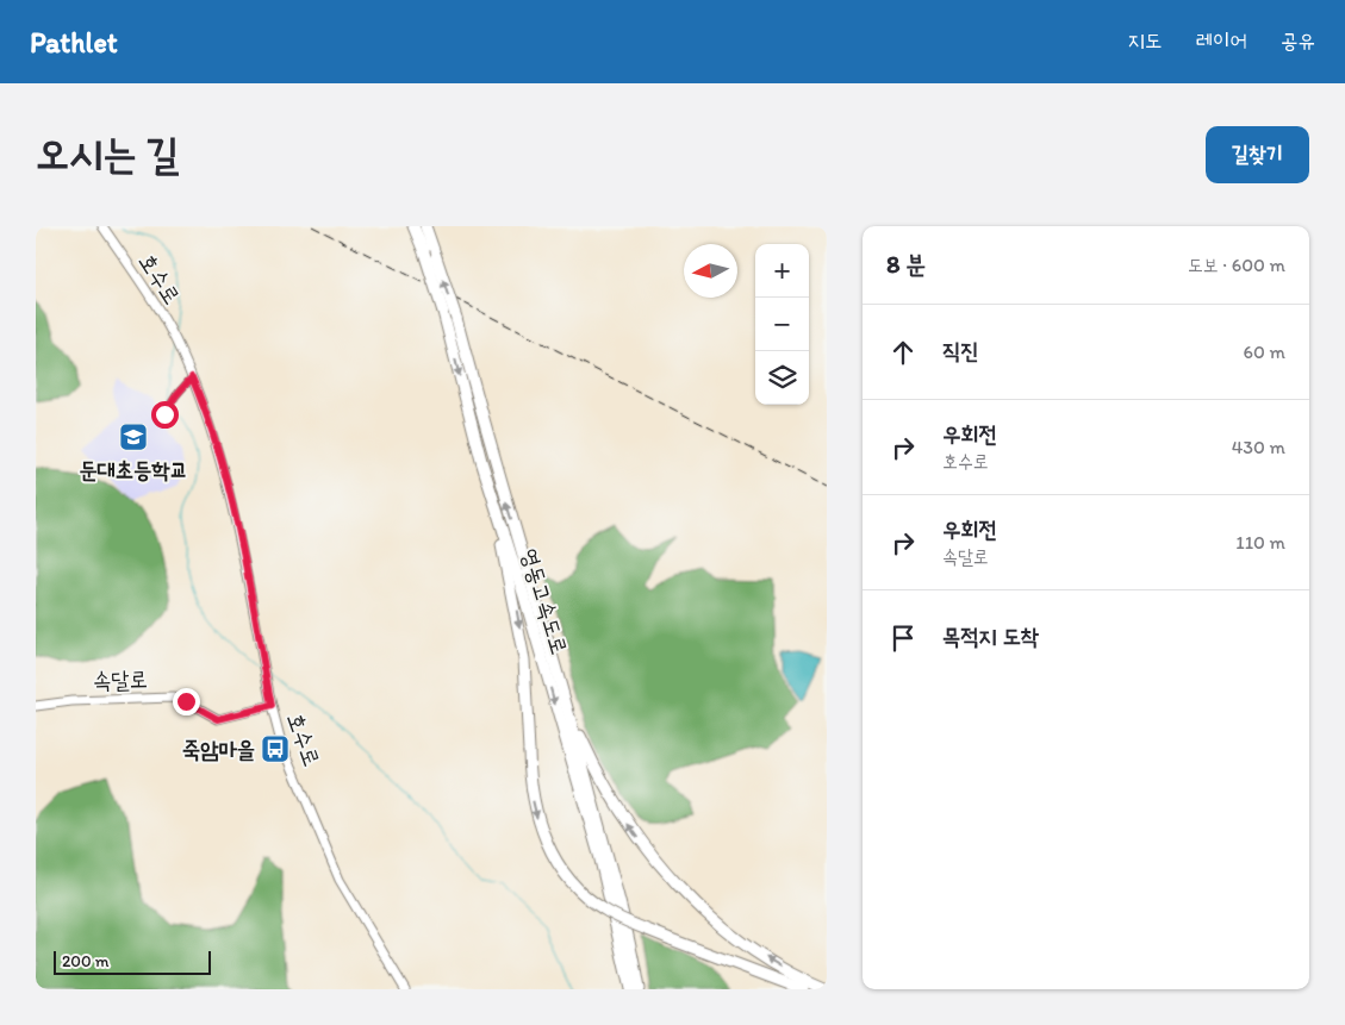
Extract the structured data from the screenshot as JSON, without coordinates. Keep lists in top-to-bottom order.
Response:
{
  "streets": {
    "highway": ["영동고속도로"],
    "street": ["호수로", "속달로"]
  },
  "crossings": [
    ["호수로", "속달로"]
  ],
  "places": {
    "school or university": ["둔대초등학교"],
    "bus stop": ["죽암마을"]
  },
  "scale_bar": "200 m",
  "north": "left",
  "page": {
    "header": "Pathlet",
    "nav": ["지도", "레이어", "공유"],
    "buttons": "길찾기",
    "title": "오시는 길",
    "heading": ["8 분", "도보 · 600 m"],
    "map_buttons": ["+", "−"],
    "list": [
      ["직진", "60 m"],
      ["우회전", "호수로", "430 m"],
      ["우회전", "속달로", "110 m"],
      "목적지 도착"
    ],
    "scale": "200 m"
  }
}
